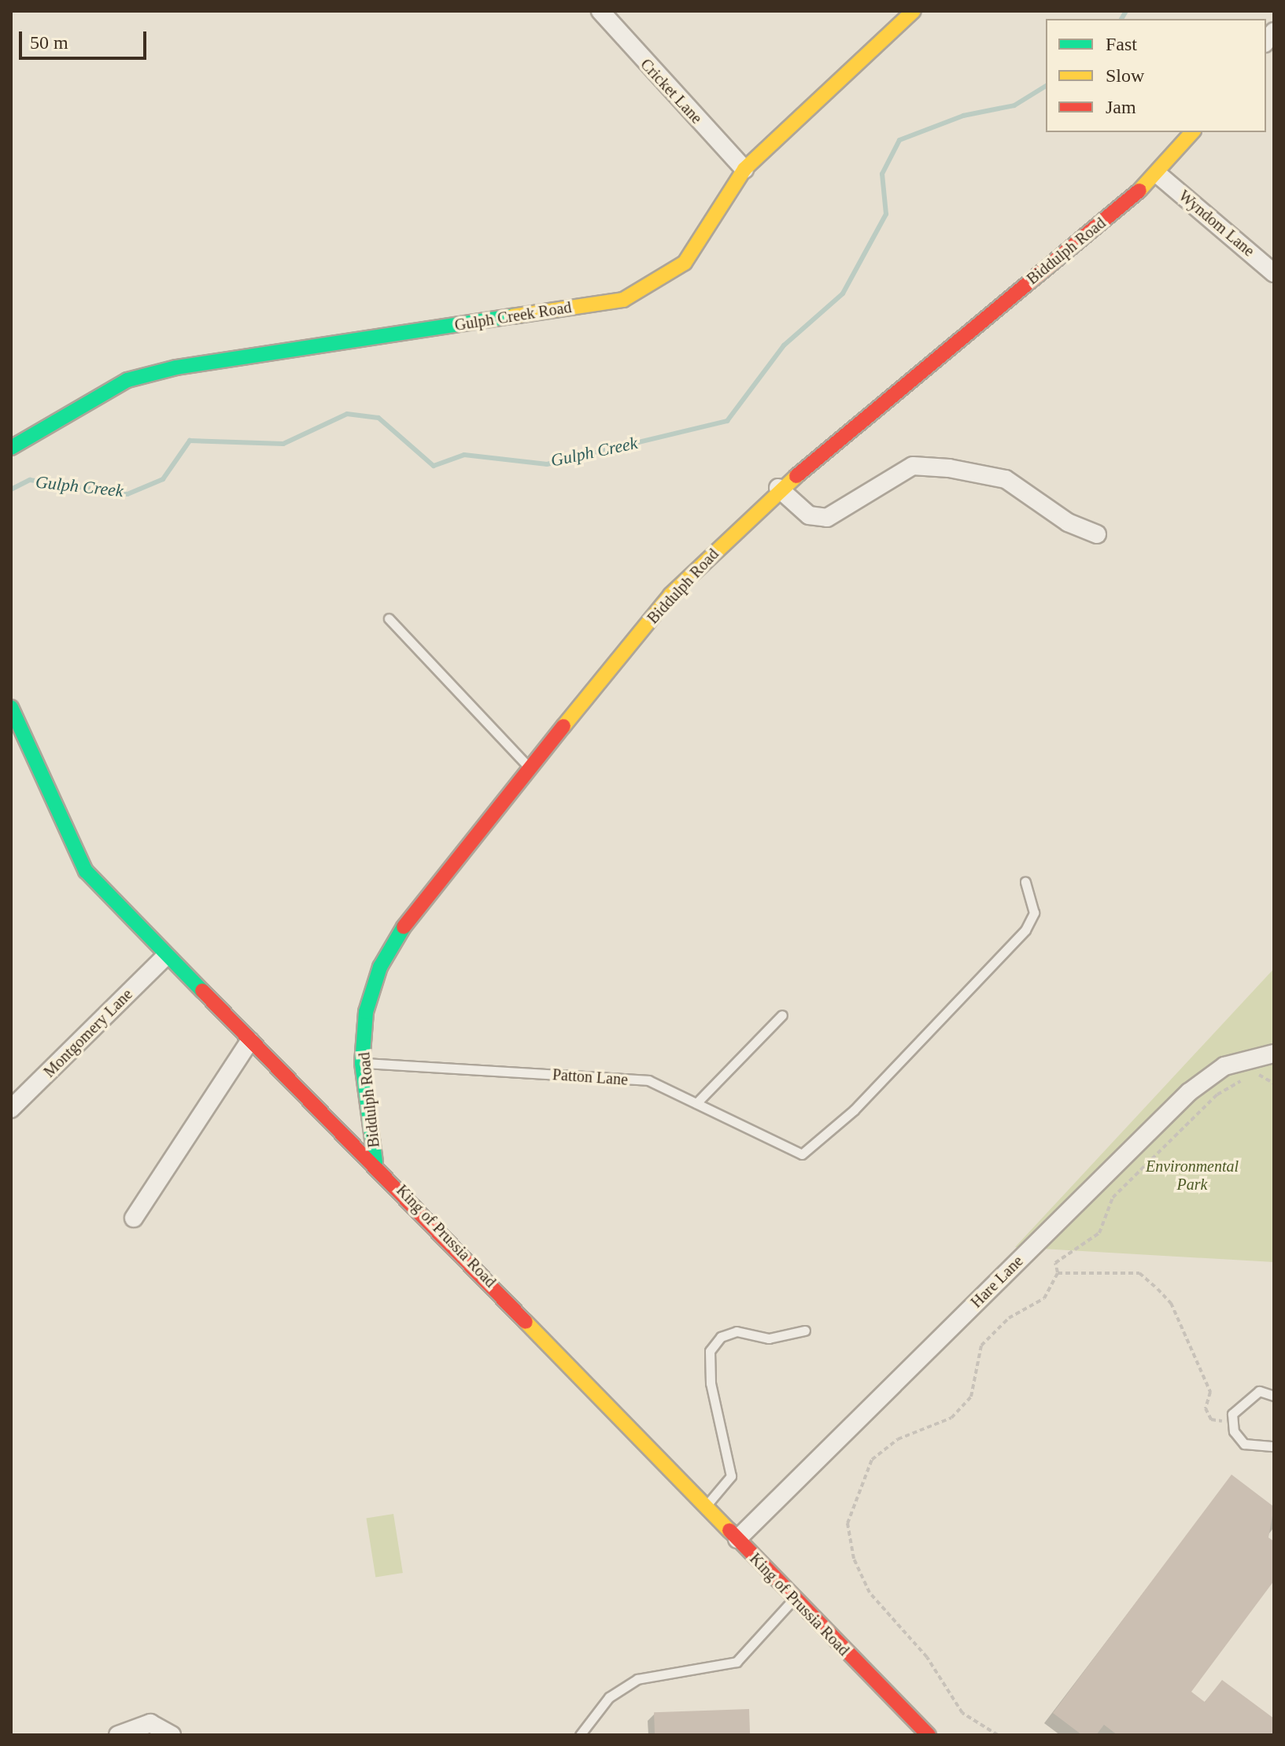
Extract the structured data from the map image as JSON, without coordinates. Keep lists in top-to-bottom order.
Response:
{
  "streets": {
    "street": [
      "Cricket Lane",
      "Wyndom Lane",
      "Biddulph Road",
      "Gulph Creek Road",
      "Montgomery Lane",
      "King of Prussia Road",
      "Hare Lane"
    ],
    "lane": ["Patton Lane"]
  },
  "crossings": [
    ["Cricket Lane", "Gulph Creek Road"],
    ["Wyndom Lane", "Biddulph Road"],
    ["Biddulph Road", "Patton Lane"],
    ["Biddulph Road", "King of Prussia Road"],
    ["Montgomery Lane", "King of Prussia Road"],
    ["King of Prussia Road", "Hare Lane"]
  ],
  "water": ["Gulph Creek"],
  "parks": ["Environmental Park"],
  "legend": ["Fast", "Slow", "Jam"],
  "scale_bar": "50 m"
}
